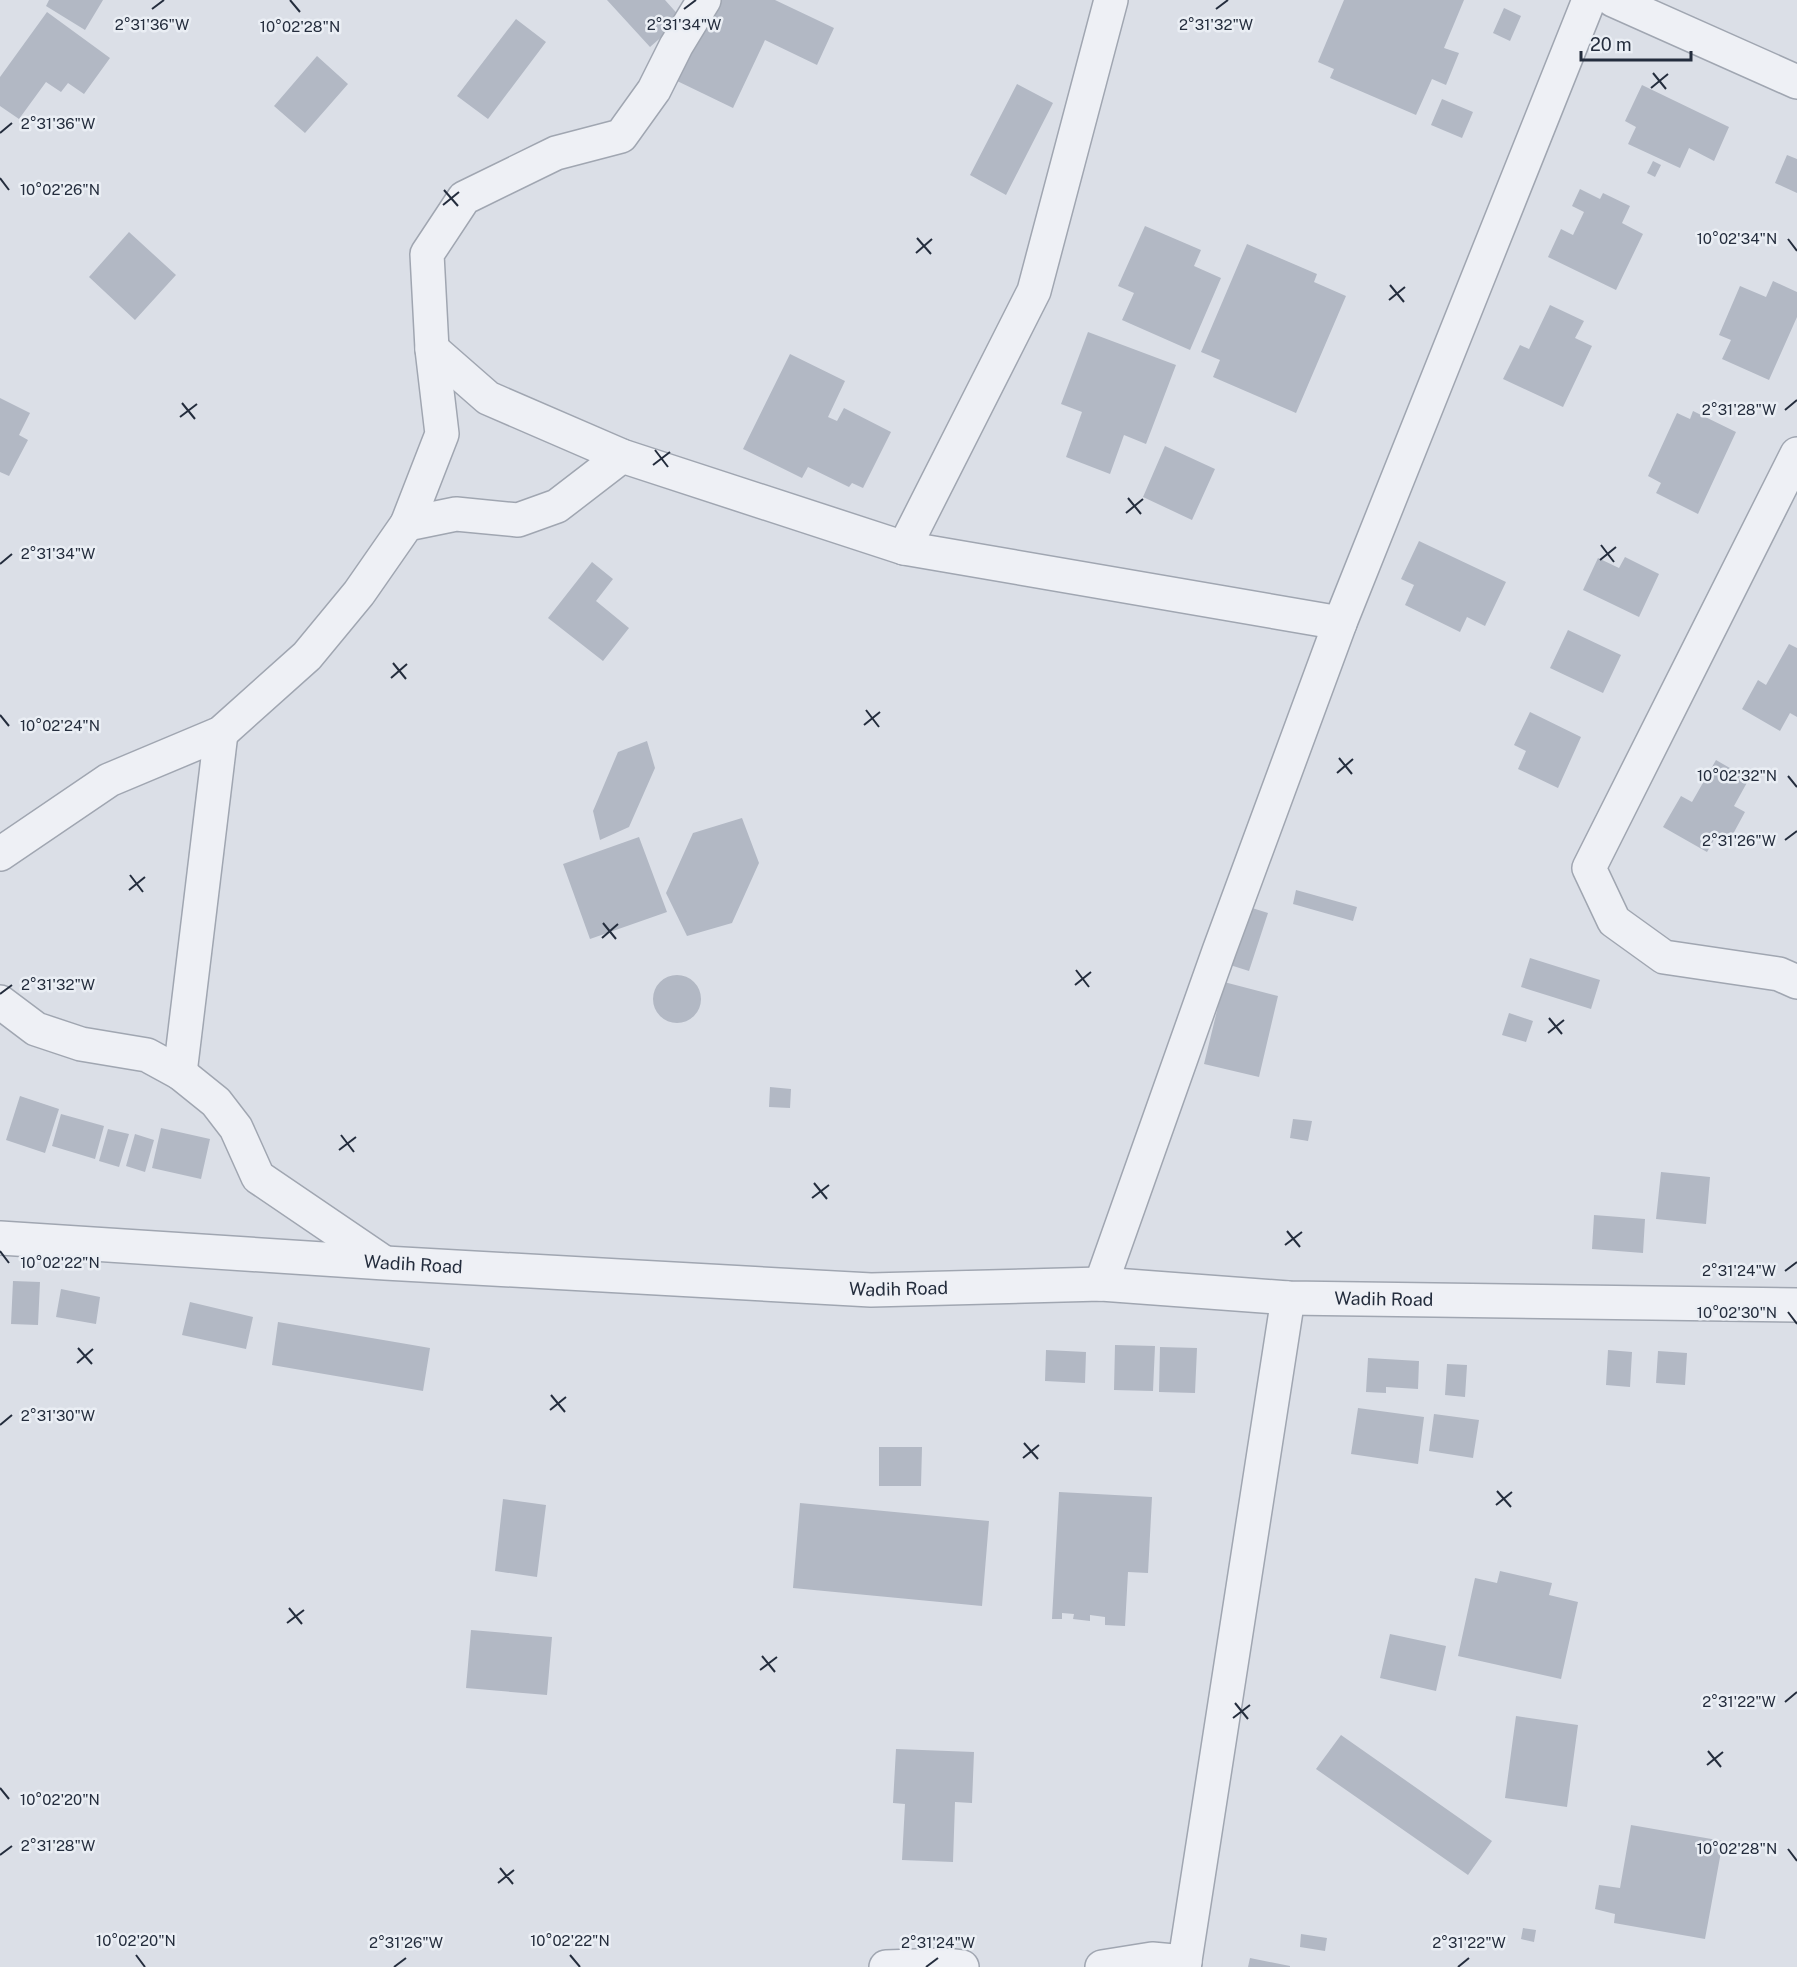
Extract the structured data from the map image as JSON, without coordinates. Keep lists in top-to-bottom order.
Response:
{
  "streets": {
    "street": ["Wadih Road"]
  },
  "scale_bar": "20 m",
  "coordinates": [
    "2°31'32\"W",
    "2°31'36\"W",
    "2°31'34\"W",
    "10°02'28\"N",
    "10°02'26\"N",
    "10°02'34\"N",
    "2°31'28\"W",
    "10°02'24\"N",
    "10°02'32\"N",
    "2°31'26\"W",
    "10°02'22\"N",
    "2°31'24\"W",
    "10°02'30\"N",
    "2°31'30\"W",
    "2°31'22\"W",
    "10°02'20\"N"
  ]
}
